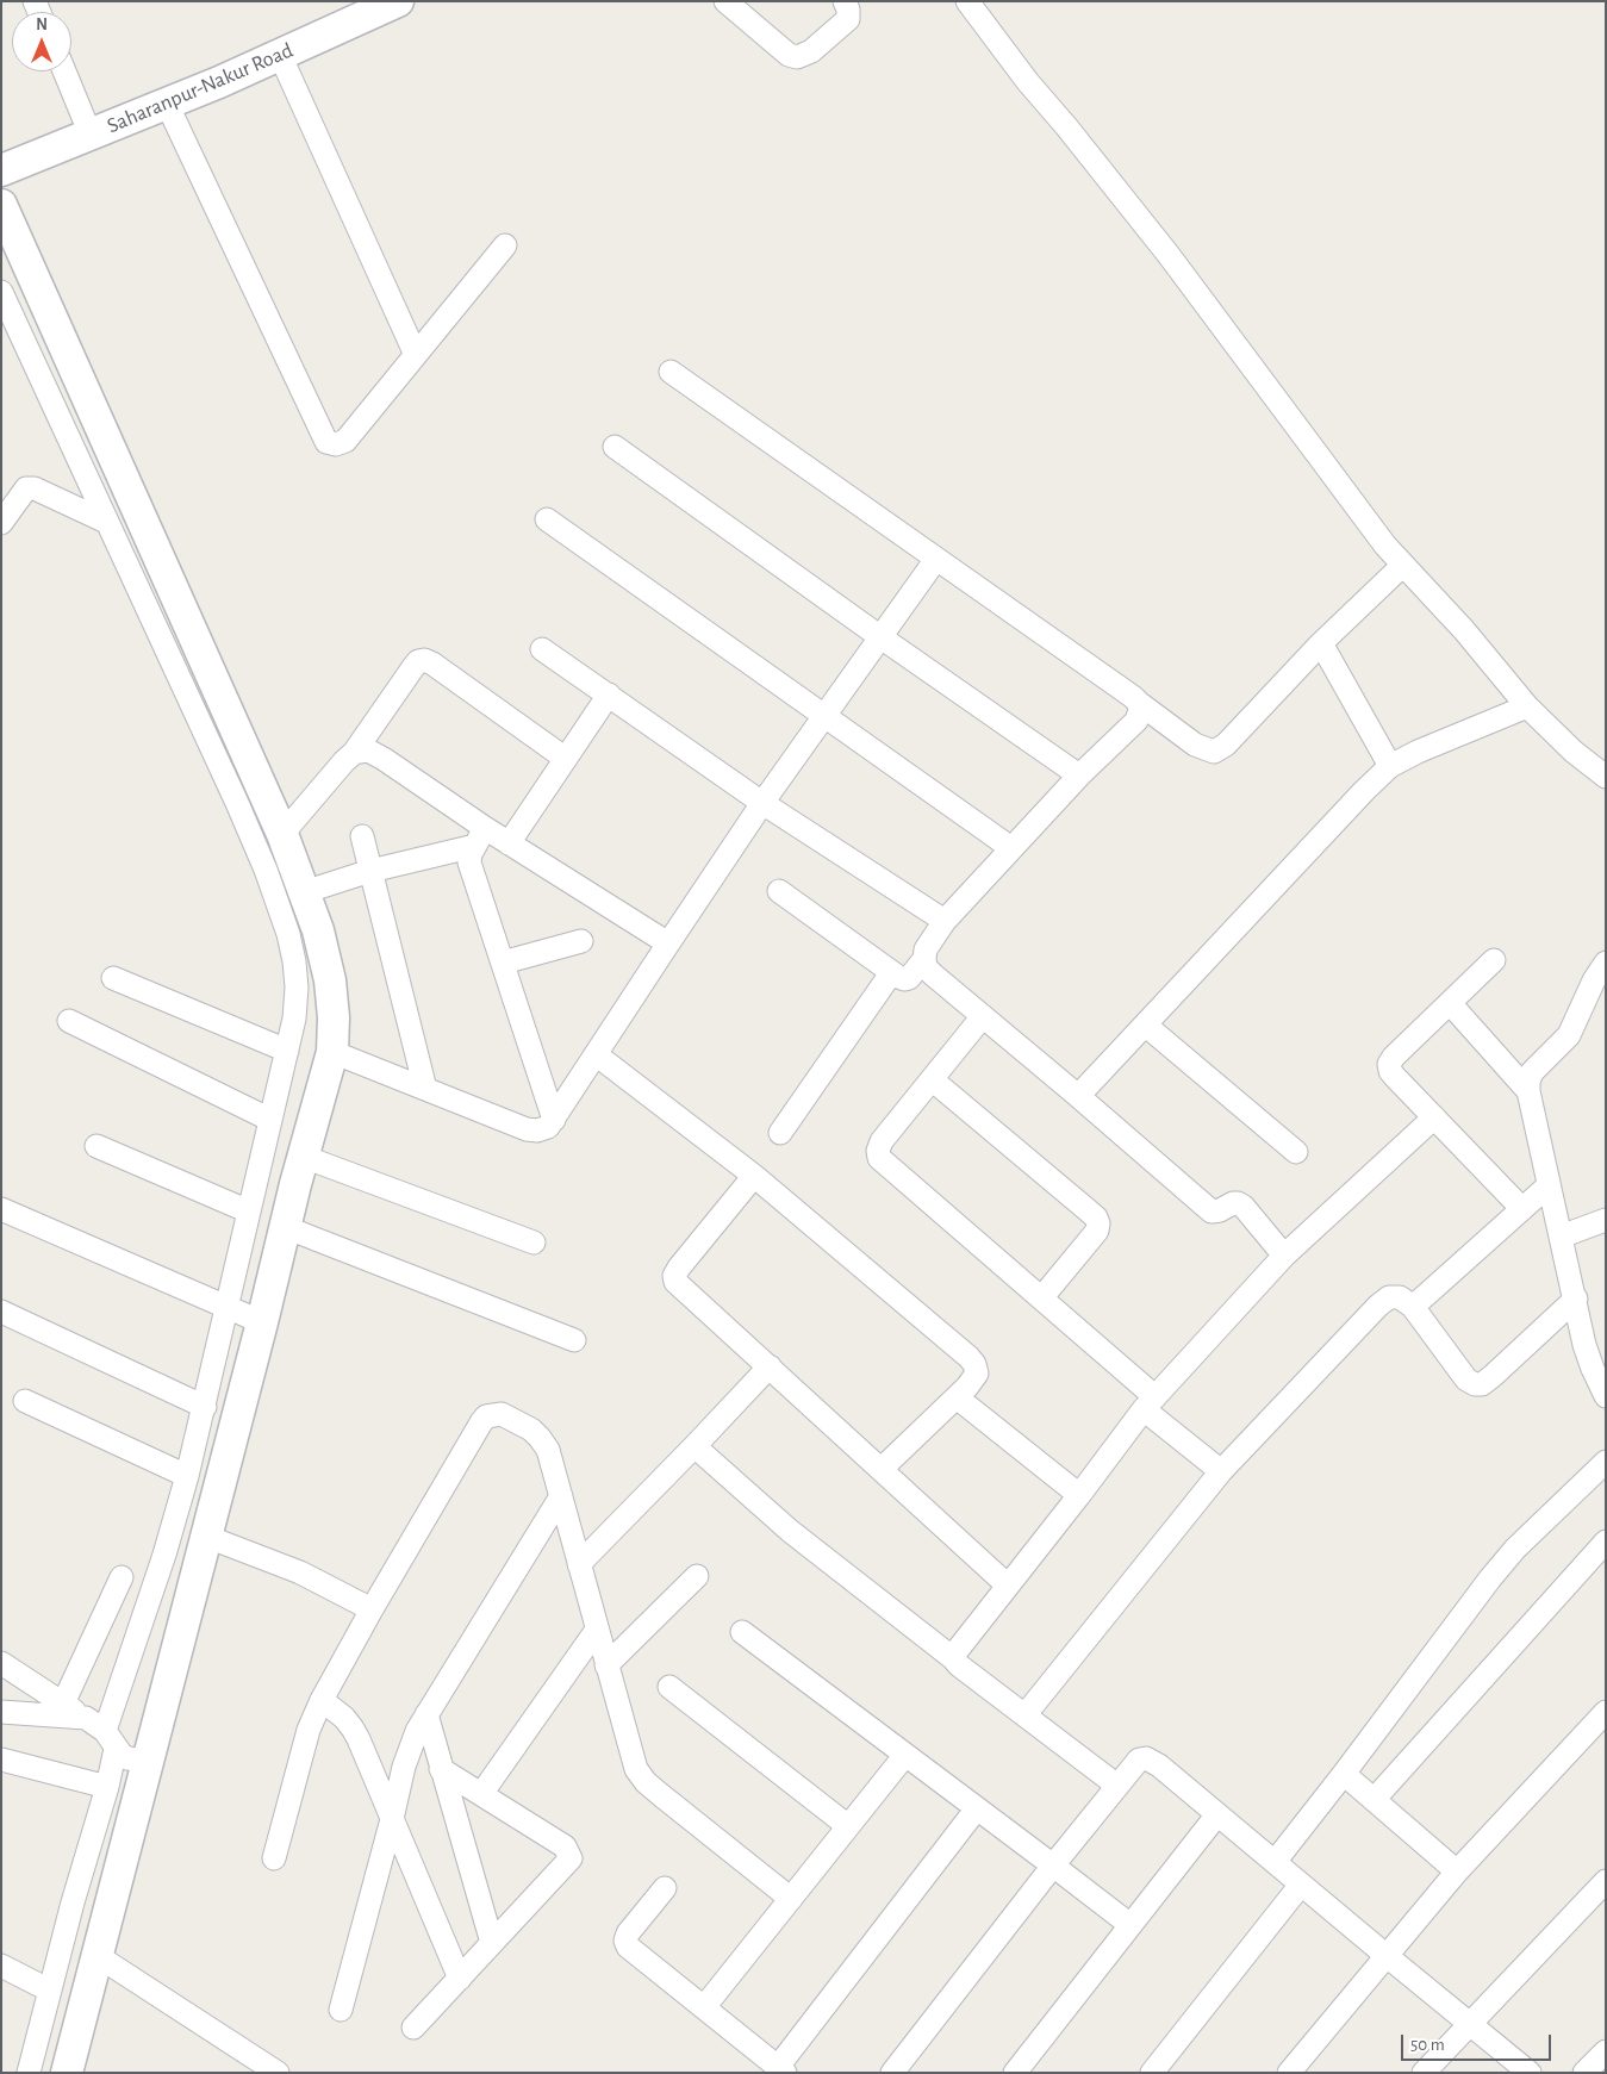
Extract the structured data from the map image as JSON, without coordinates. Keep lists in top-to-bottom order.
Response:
{
  "streets": {
    "street": ["Saharanpur-Nakur Road"]
  },
  "scale_bar": "50 m",
  "north": "top"
}
